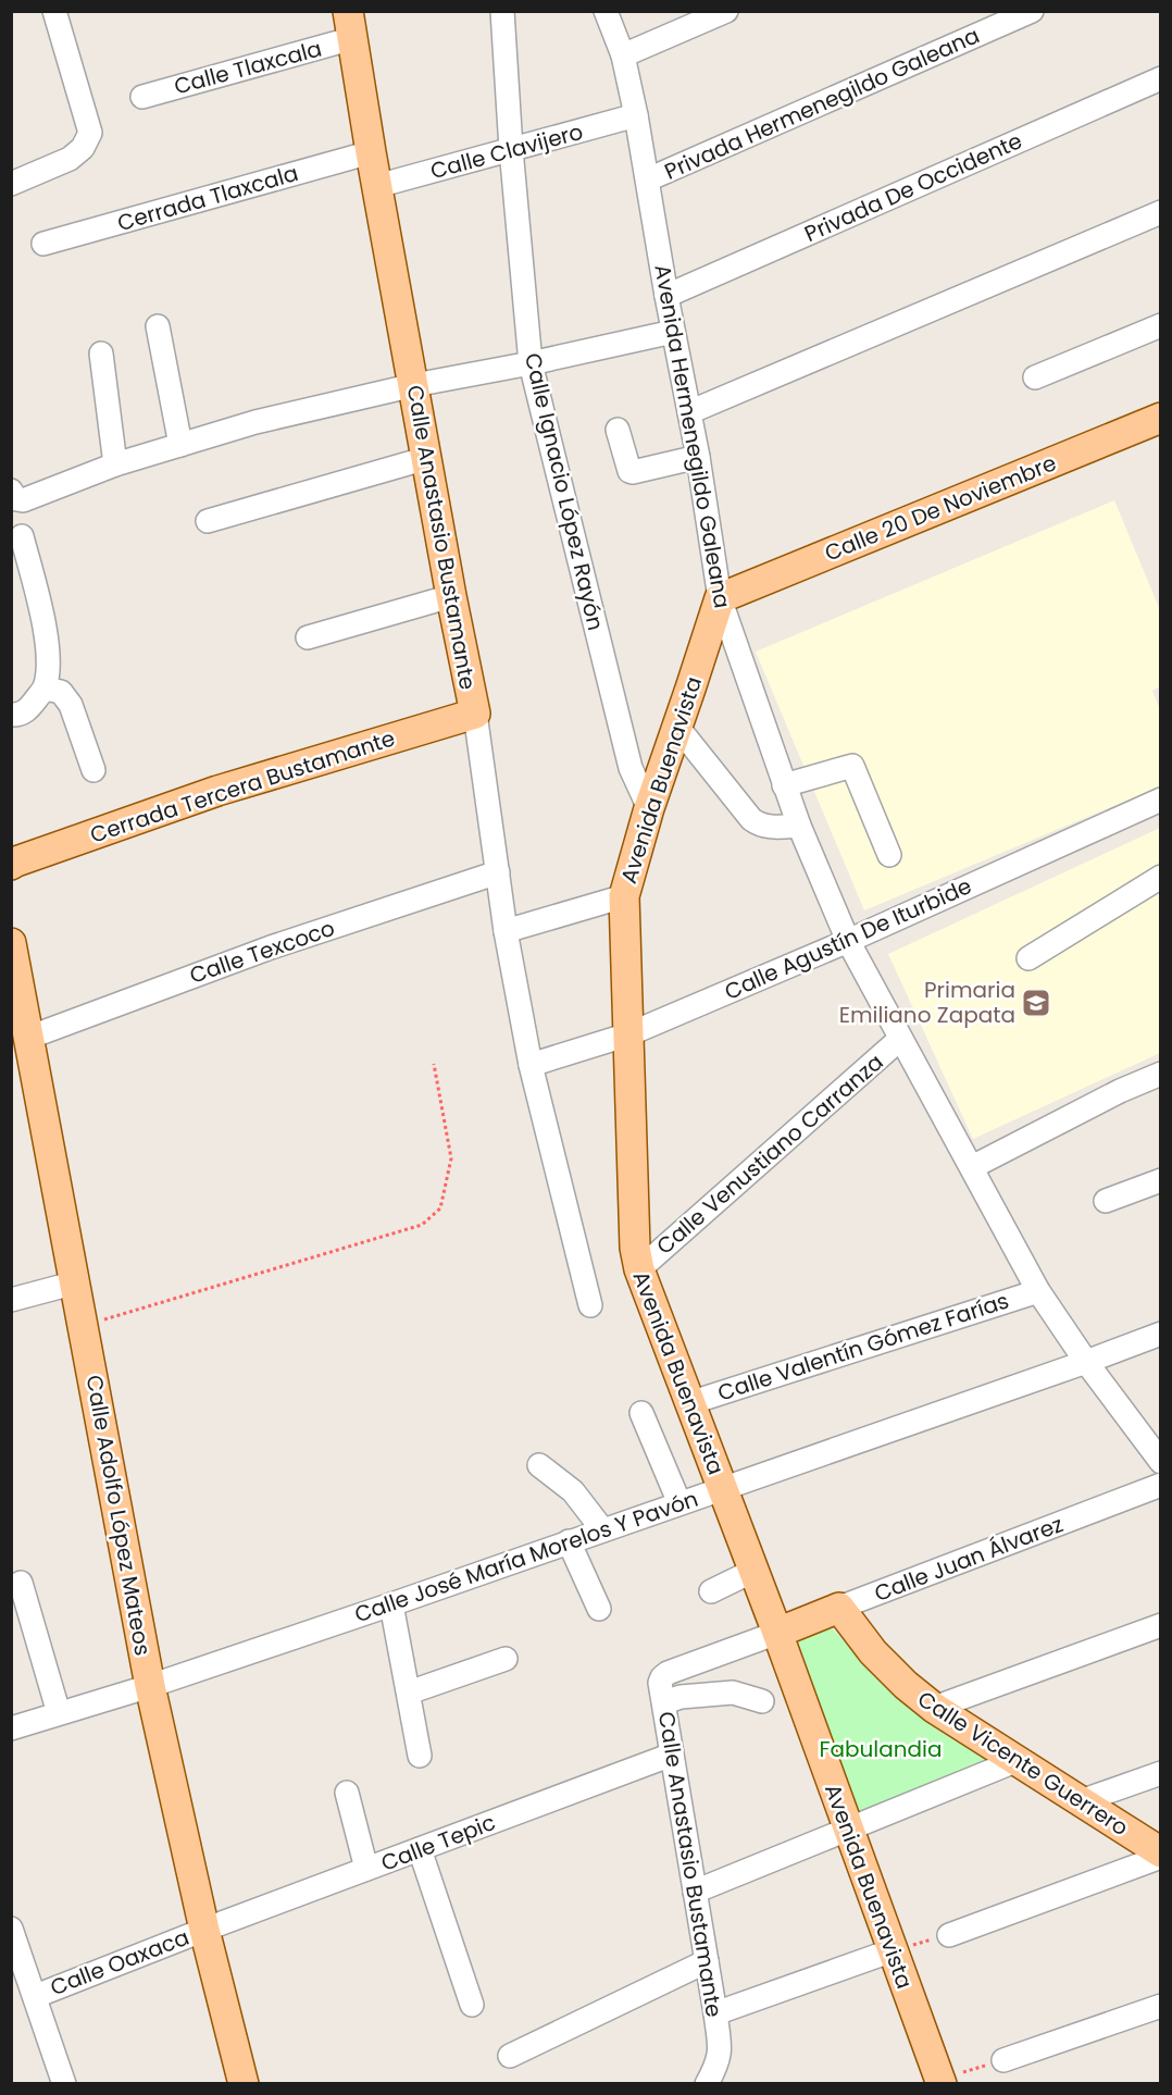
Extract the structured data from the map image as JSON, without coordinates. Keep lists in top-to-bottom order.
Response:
{
  "streets": {
    "main road": [
      "Calle 20 De Noviembre",
      "Calle Anastasio Bustamante",
      "Avenida Buenavista",
      "Cerrada Tercera Bustamante",
      "Calle Adolfo López Mateos",
      "Calle Juan Álvarez",
      "Calle Vicente Guerrero"
    ],
    "street": [
      "Calle Tlaxcala",
      "Privada Hermenegildo Galeana",
      "Calle Clavijero",
      "Privada De Occidente",
      "Cerrada Tlaxcala",
      "Avenida Hermenegildo Galeana",
      "Calle Ignacio López Rayón",
      "Calle Agustín De Iturbide",
      "Calle Texcoco",
      "Calle Venustiano Carranza",
      "Calle Valentín Gómez Farías",
      "Calle José María Morelos Y Pavón",
      "Calle Tepic",
      "Calle Oaxaca"
    ]
  },
  "crossings": [
    ["Calle Tlaxcala", "Calle Anastasio Bustamante"],
    ["Privada Hermenegildo Galeana", "Avenida Hermenegildo Galeana"],
    ["Calle Clavijero", "Avenida Hermenegildo Galeana"],
    ["Calle Clavijero", "Calle Ignacio López Rayón"],
    ["Calle Clavijero", "Calle Anastasio Bustamante"],
    ["Privada De Occidente", "Avenida Hermenegildo Galeana"],
    ["Cerrada Tlaxcala", "Calle Anastasio Bustamante"],
    ["Avenida Hermenegildo Galeana", "Calle 20 De Noviembre"],
    ["Avenida Hermenegildo Galeana", "Avenida Buenavista"],
    ["Avenida Hermenegildo Galeana", "Calle Agustín De Iturbide"],
    ["Avenida Hermenegildo Galeana", "Calle Venustiano Carranza"],
    ["Avenida Hermenegildo Galeana", "Calle Valentín Gómez Farías"],
    ["Avenida Hermenegildo Galeana", "Calle José María Morelos Y Pavón"],
    ["Calle Ignacio López Rayón", "Avenida Buenavista"],
    ["Calle 20 De Noviembre", "Avenida Buenavista"],
    ["Calle Anastasio Bustamante", "Avenida Buenavista"],
    ["Calle Anastasio Bustamante", "Cerrada Tercera Bustamante"],
    ["Calle Anastasio Bustamante", "Calle Agustín De Iturbide"],
    ["Calle Anastasio Bustamante", "Calle Texcoco"],
    ["Calle Anastasio Bustamante", "Calle Juan Álvarez"],
    ["Calle Anastasio Bustamante", "Calle Tepic"],
    ["Avenida Buenavista", "Calle Agustín De Iturbide"],
    ["Avenida Buenavista", "Calle Venustiano Carranza"],
    ["Avenida Buenavista", "Calle Valentín Gómez Farías"],
    ["Avenida Buenavista", "Calle José María Morelos Y Pavón"],
    ["Avenida Buenavista", "Calle Juan Álvarez"],
    ["Calle Texcoco", "Calle Adolfo López Mateos"],
    ["Calle Adolfo López Mateos", "Calle José María Morelos Y Pavón"],
    ["Calle Adolfo López Mateos", "Calle Tepic"],
    ["Calle Adolfo López Mateos", "Calle Oaxaca"],
    ["Calle Juan Álvarez", "Calle Vicente Guerrero"],
    ["Calle Tepic", "Calle Oaxaca"]
  ],
  "parks": ["Fabulandia"],
  "places": {
    "school or university": ["Primaria Emiliano Zapata"]
  }
}
